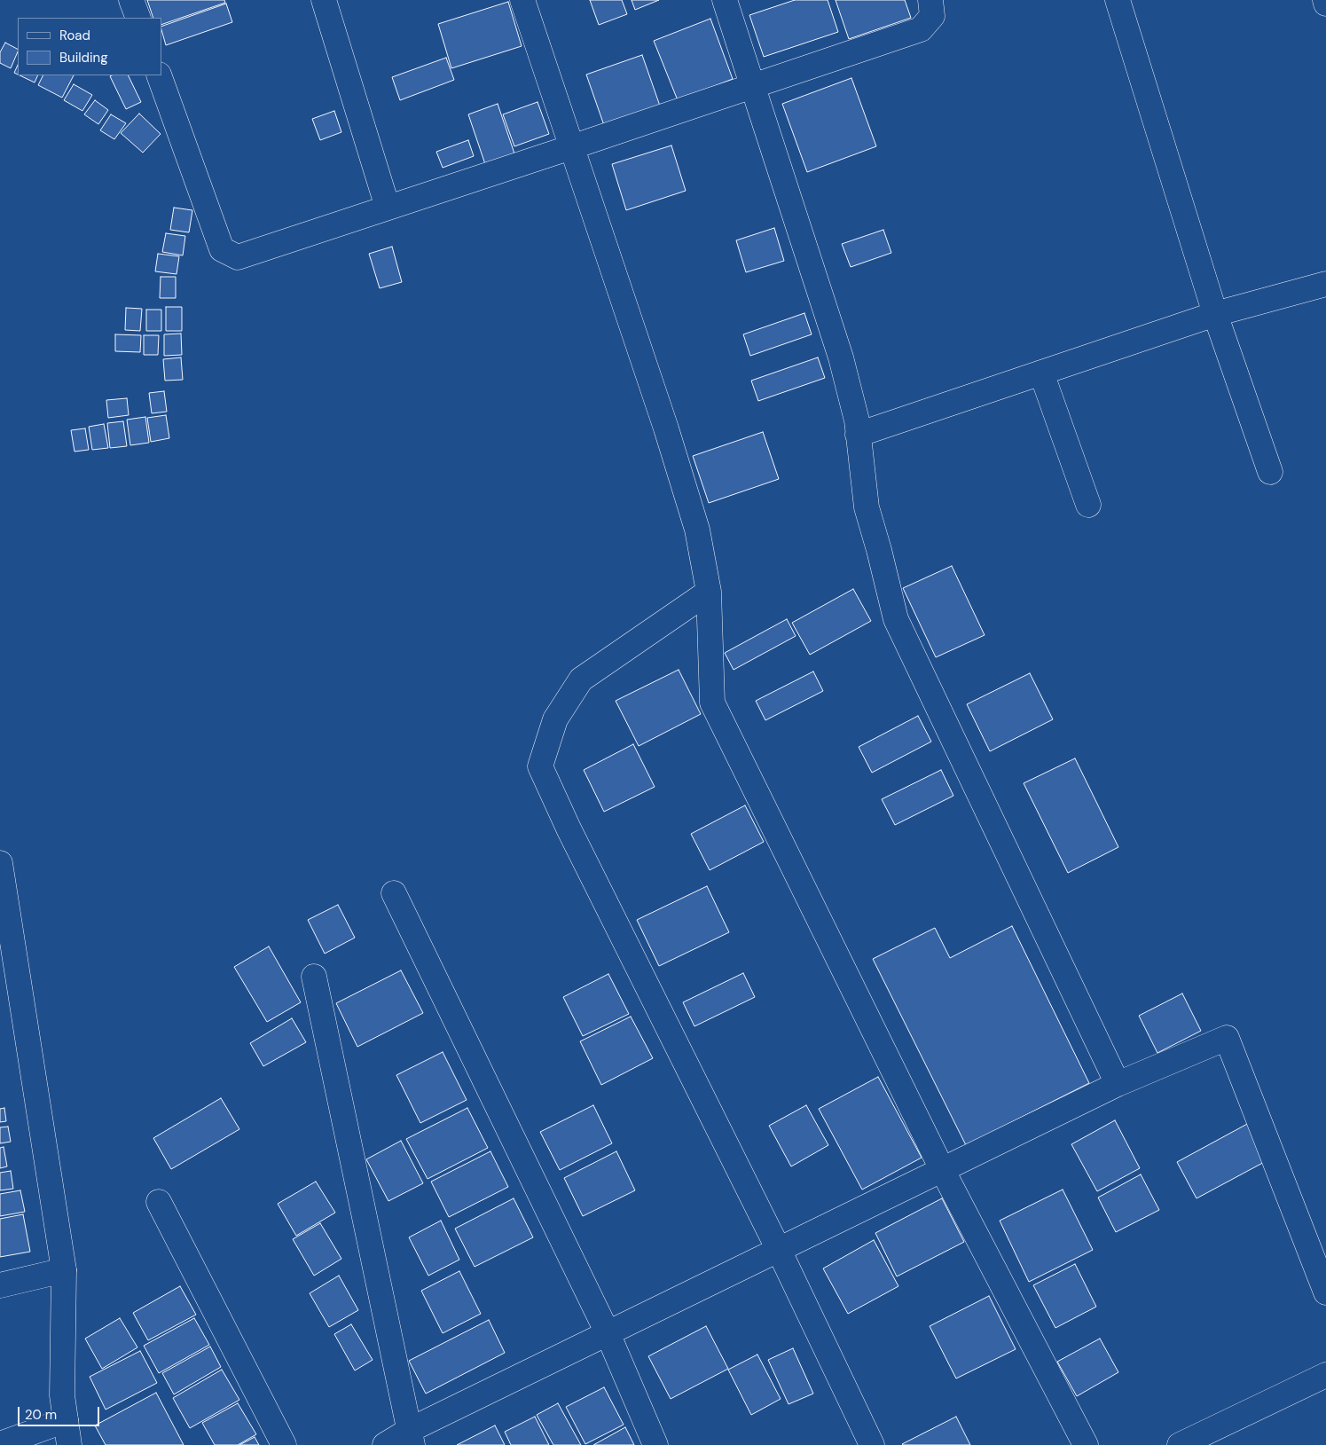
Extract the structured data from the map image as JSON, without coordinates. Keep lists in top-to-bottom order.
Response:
{
  "legend": ["Road", "Building"],
  "scale_bar": "20 m"
}
